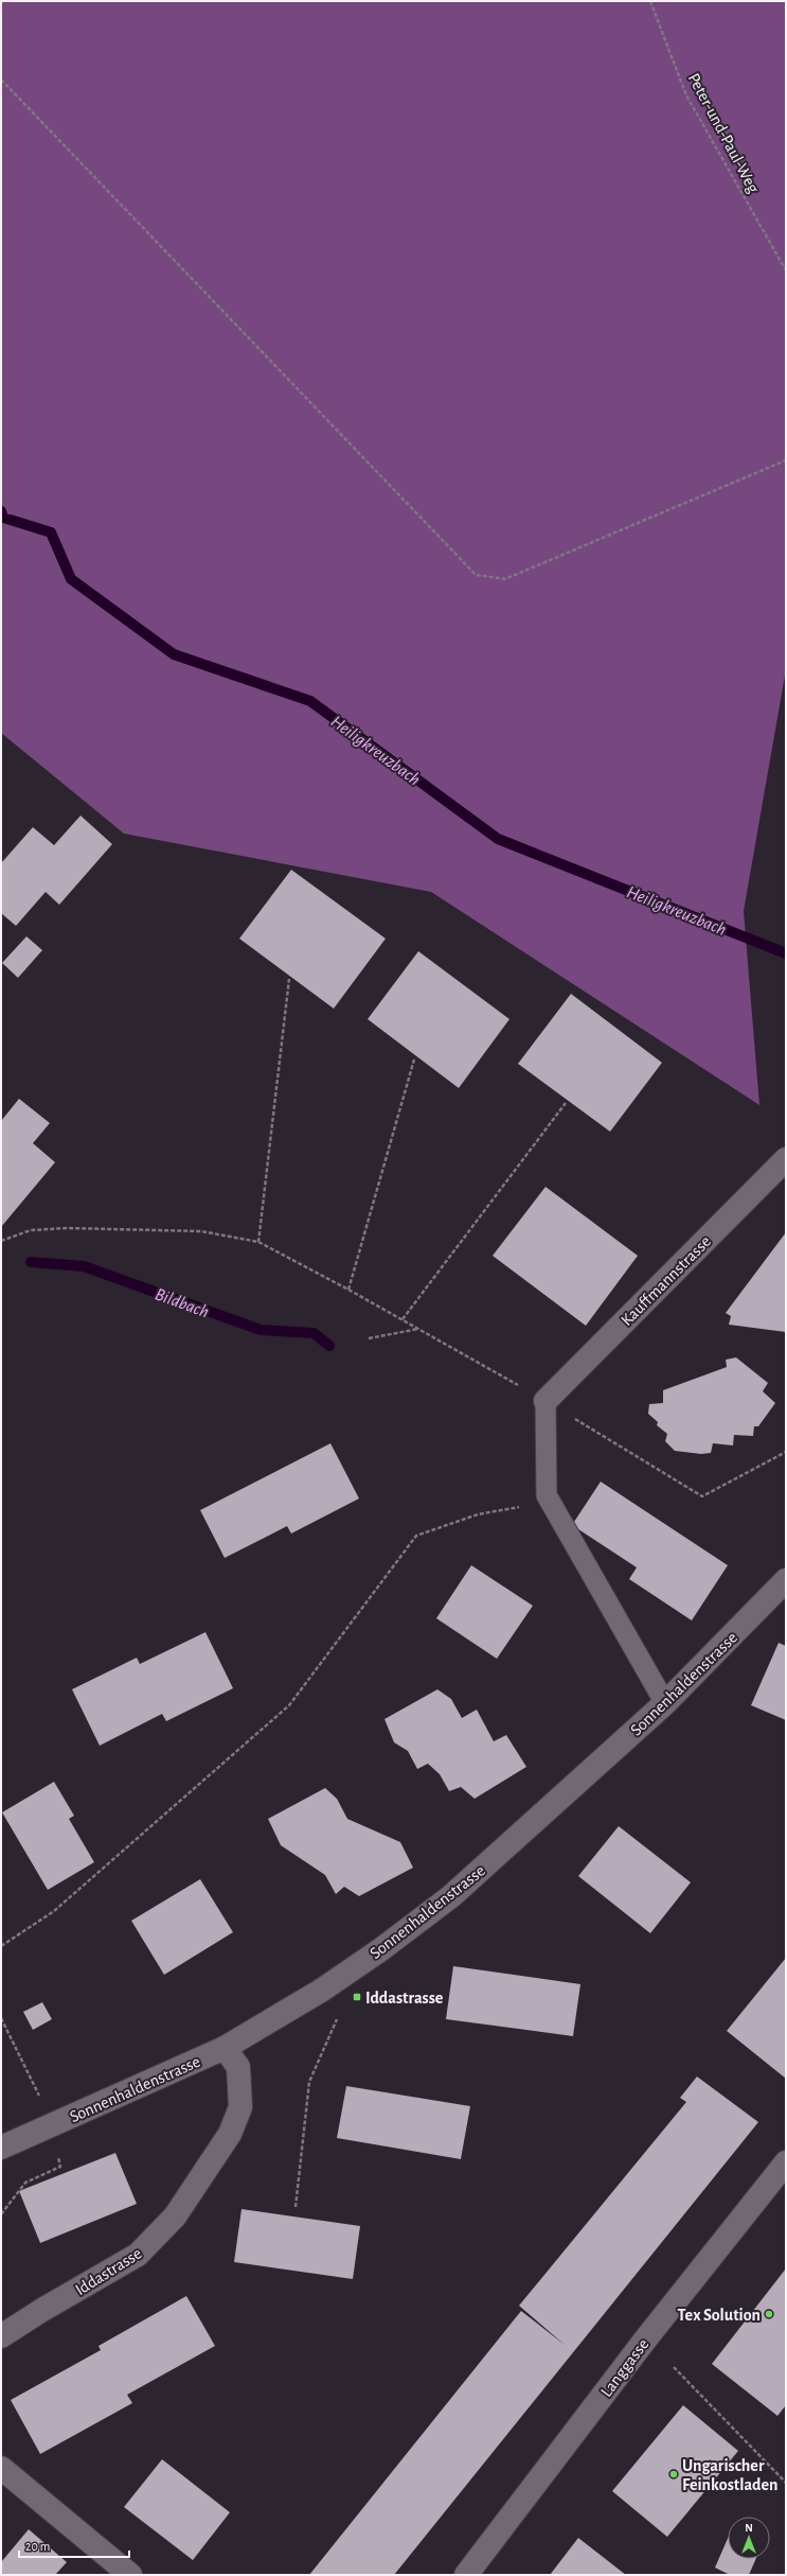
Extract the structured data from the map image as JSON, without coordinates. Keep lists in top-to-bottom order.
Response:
{
  "streets": {
    "street": [
      "Kauffmannstrasse",
      "Sonnenhaldenstrasse",
      "Iddastrasse",
      "Langgasse"
    ],
    "path": ["Peter-und-Paul-Weg"]
  },
  "crossings": [
    ["Sonnenhaldenstrasse", "Iddastrasse"]
  ],
  "water": ["Heiligkreuzbach", "Bildbach"],
  "places": {
    "transit": ["Iddastrasse"],
    "other": ["Tex Solution", "Ungarischer Feinkostladen"]
  },
  "scale_bar": "20 m",
  "north": "top"
}
